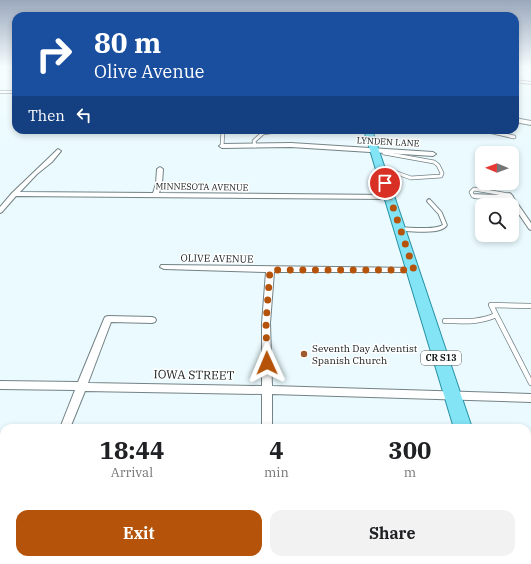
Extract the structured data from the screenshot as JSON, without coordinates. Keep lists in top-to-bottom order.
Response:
{
  "streets": {
    "main road": ["CR S13"],
    "street": [
      "LYNDEN LANE",
      "MINNESOTA AVENUE",
      "OLIVE AVENUE",
      "IOWA STREET"
    ]
  },
  "crossings": [
    ["LYNDEN LANE", "CR S13"],
    ["MINNESOTA AVENUE", "CR S13"],
    ["OLIVE AVENUE", "CR S13"],
    ["CR S13", "IOWA STREET"]
  ],
  "places": ["Seventh Day Adventist Spanish Church"],
  "north": "left",
  "page": {
    "turn": ["80 m", "Olive Avenue"],
    "then": "Then",
    "eta": [
      "18:44",
      "Arrival",
      "4",
      "min",
      "300",
      "m"
    ],
    "buttons": ["Exit", "Share"]
  }
}
